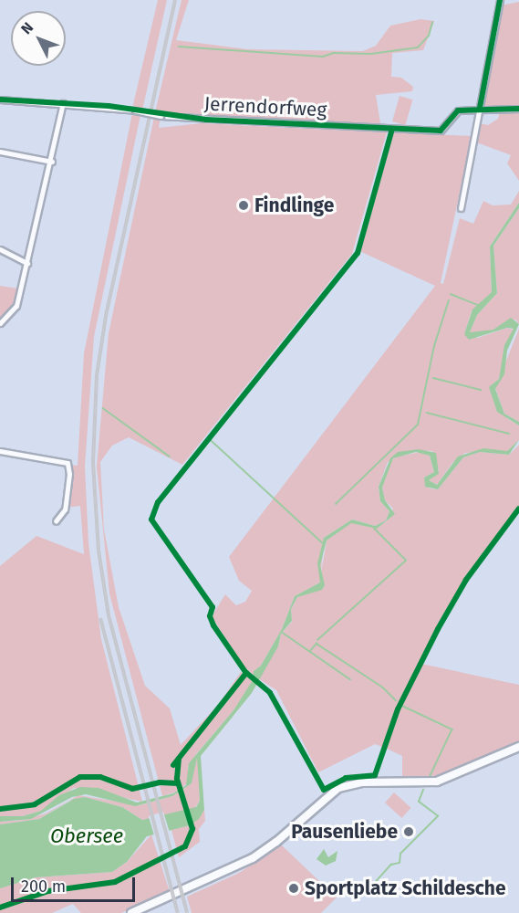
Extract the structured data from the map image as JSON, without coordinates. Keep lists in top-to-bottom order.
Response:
{
  "streets": {
    "street": ["Jerrendorfweg"]
  },
  "water": ["Obersee"],
  "places": ["Findlinge", "Pausenliebe", "Sportplatz Schildesche"],
  "scale_bar": "200 m",
  "north": "top left"
}
